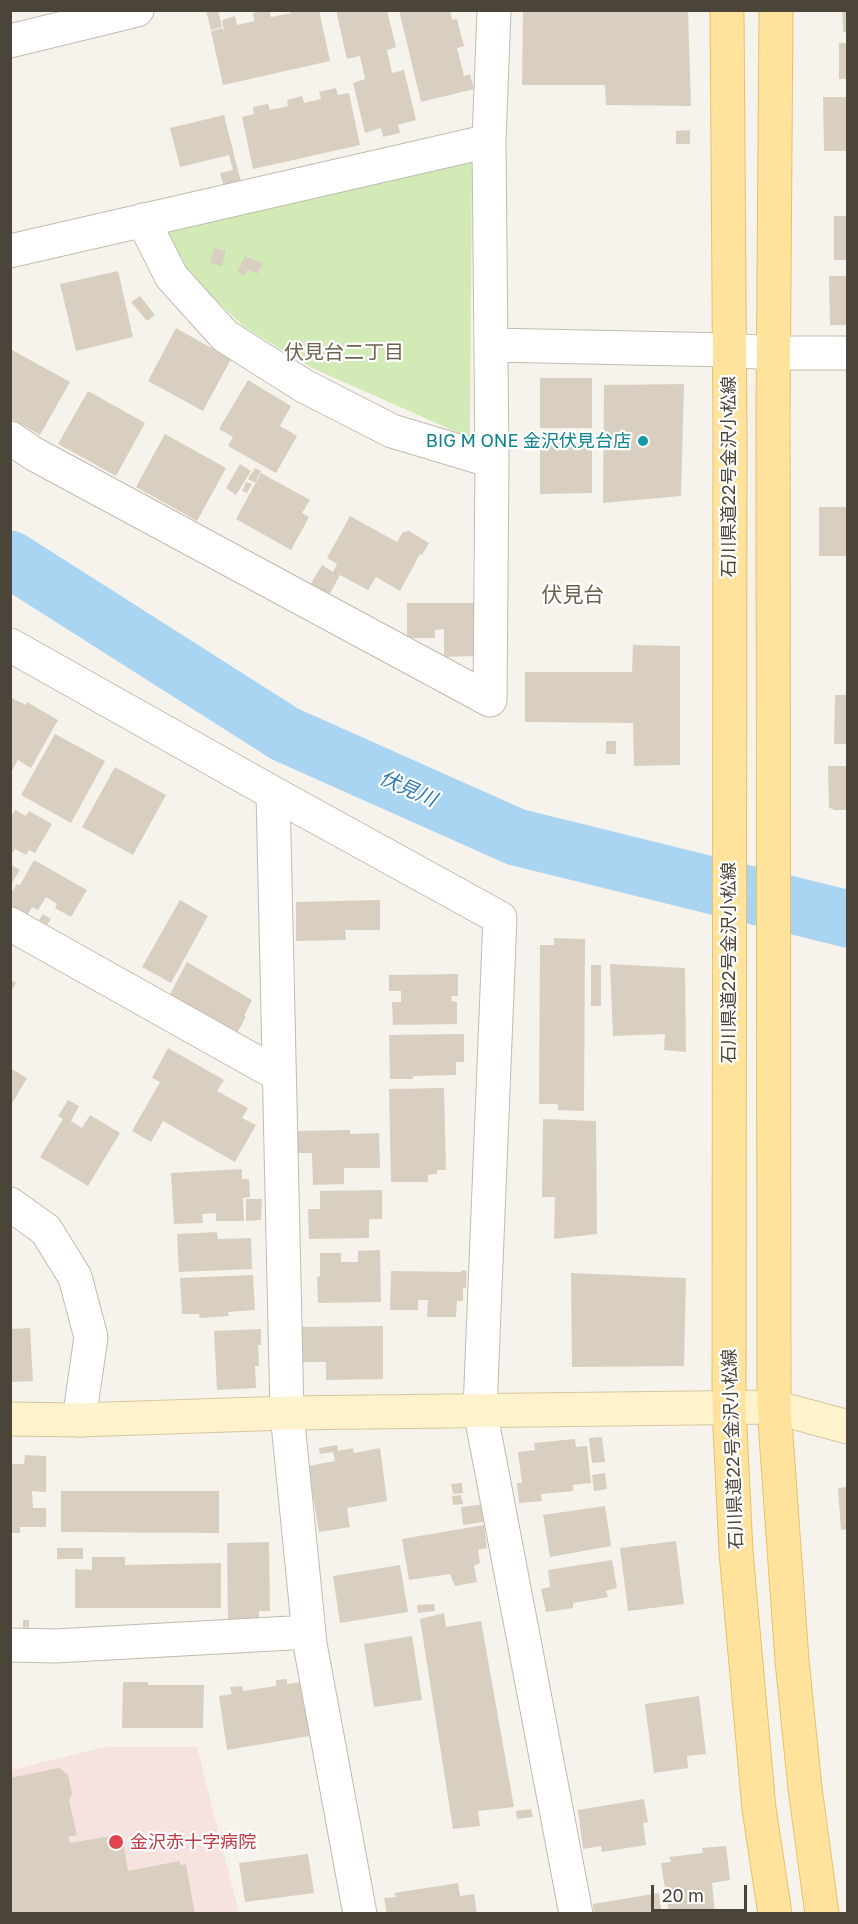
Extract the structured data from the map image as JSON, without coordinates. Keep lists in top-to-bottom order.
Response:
{
  "streets": {
    "main road": ["石川県道22号金沢小松線"]
  },
  "districts": ["伏見台二丁目", "伏見台"],
  "water": ["伏見川"],
  "places": ["BIG M ONE 金沢伏見台店", "金沢赤十字病院"],
  "scale_bar": "20 m"
}
